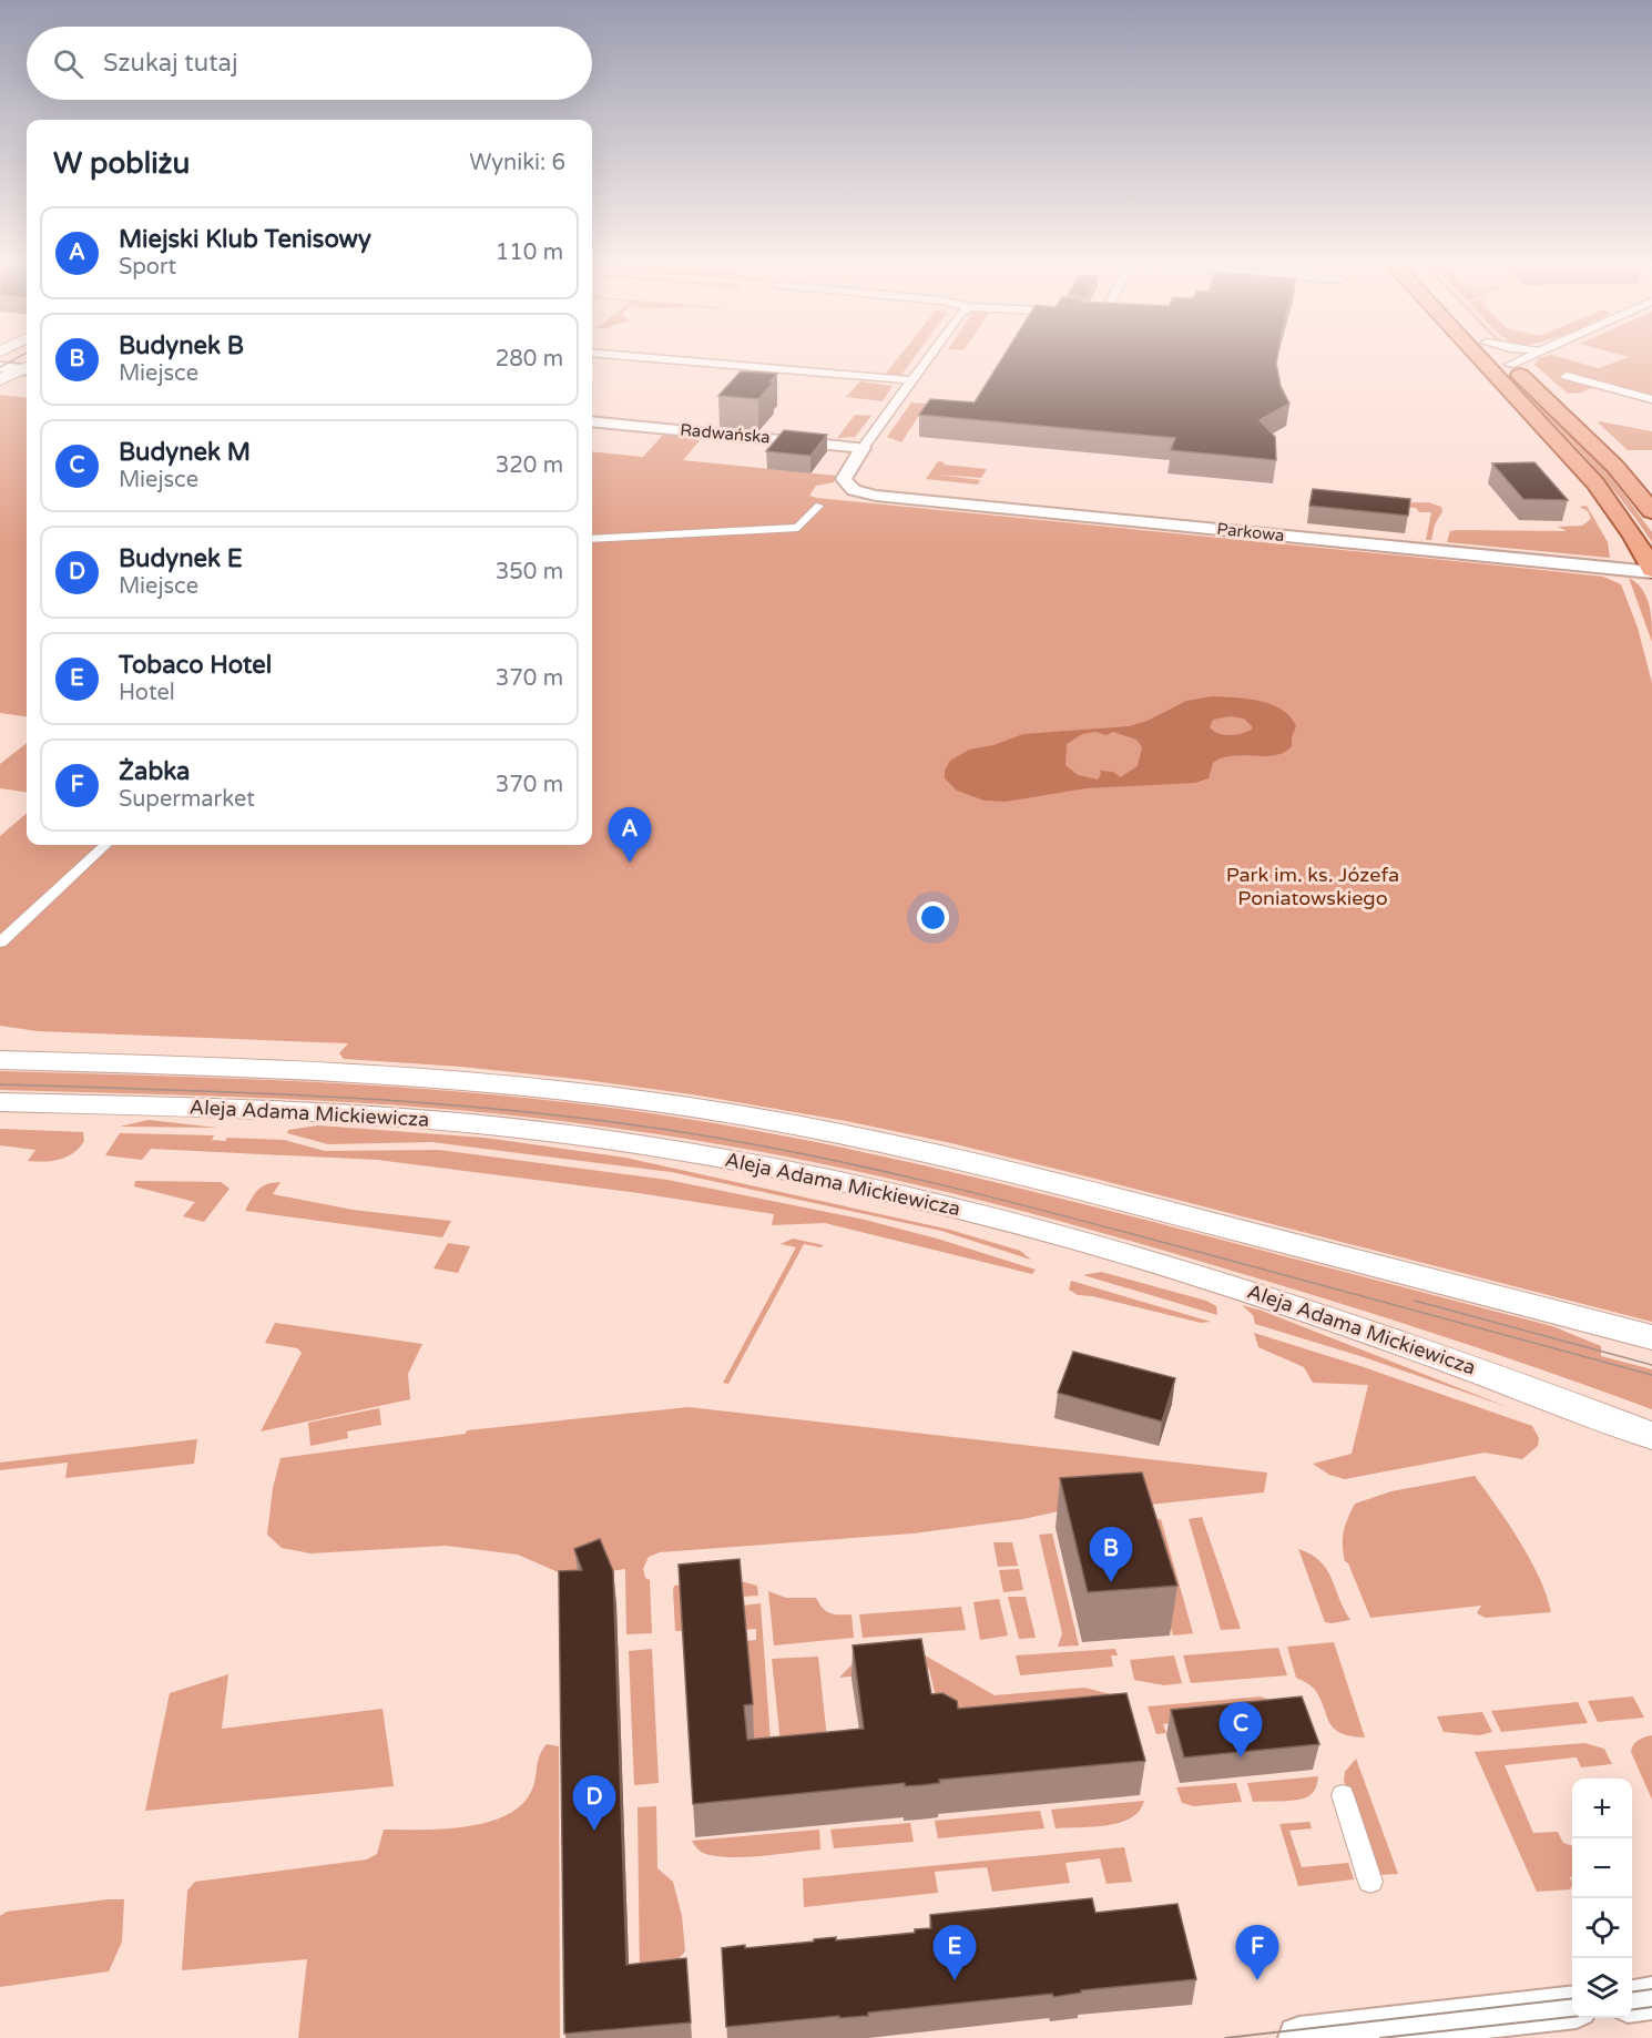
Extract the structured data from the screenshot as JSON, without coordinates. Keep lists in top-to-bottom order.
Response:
{
  "streets": {
    "main road": ["Aleja Adama Mickiewicza"],
    "street": ["Radwańska", "Parkowa"]
  },
  "crossings": [
    ["Radwańska", "Parkowa"]
  ],
  "parks": ["Park im. ks. Józefa Poniatowskiego"],
  "page": {
    "search": "Szukaj tutaj",
    "heading": ["W pobliżu", "Wyniki: 6"],
    "list": [
      {
        "mark": "A",
        "name": "Miejski Klub Tenisowy",
        "note": "Sport",
        "value": "110 m"
      },
      {
        "mark": "B",
        "name": "Budynek B",
        "note": "Miejsce",
        "value": "280 m"
      },
      {
        "mark": "C",
        "name": "Budynek M",
        "note": "Miejsce",
        "value": "320 m"
      },
      {
        "mark": "D",
        "name": "Budynek E",
        "note": "Miejsce",
        "value": "350 m"
      },
      {
        "mark": "E",
        "name": "Tobaco Hotel",
        "note": "Hotel",
        "value": "370 m"
      },
      {
        "mark": "F",
        "name": "Żabka",
        "note": "Supermarket",
        "value": "370 m"
      }
    ],
    "pins": [
      "A",
      "B",
      "C",
      "D",
      "E",
      "F"
    ],
    "map_buttons": ["+", "−"]
  }
}
